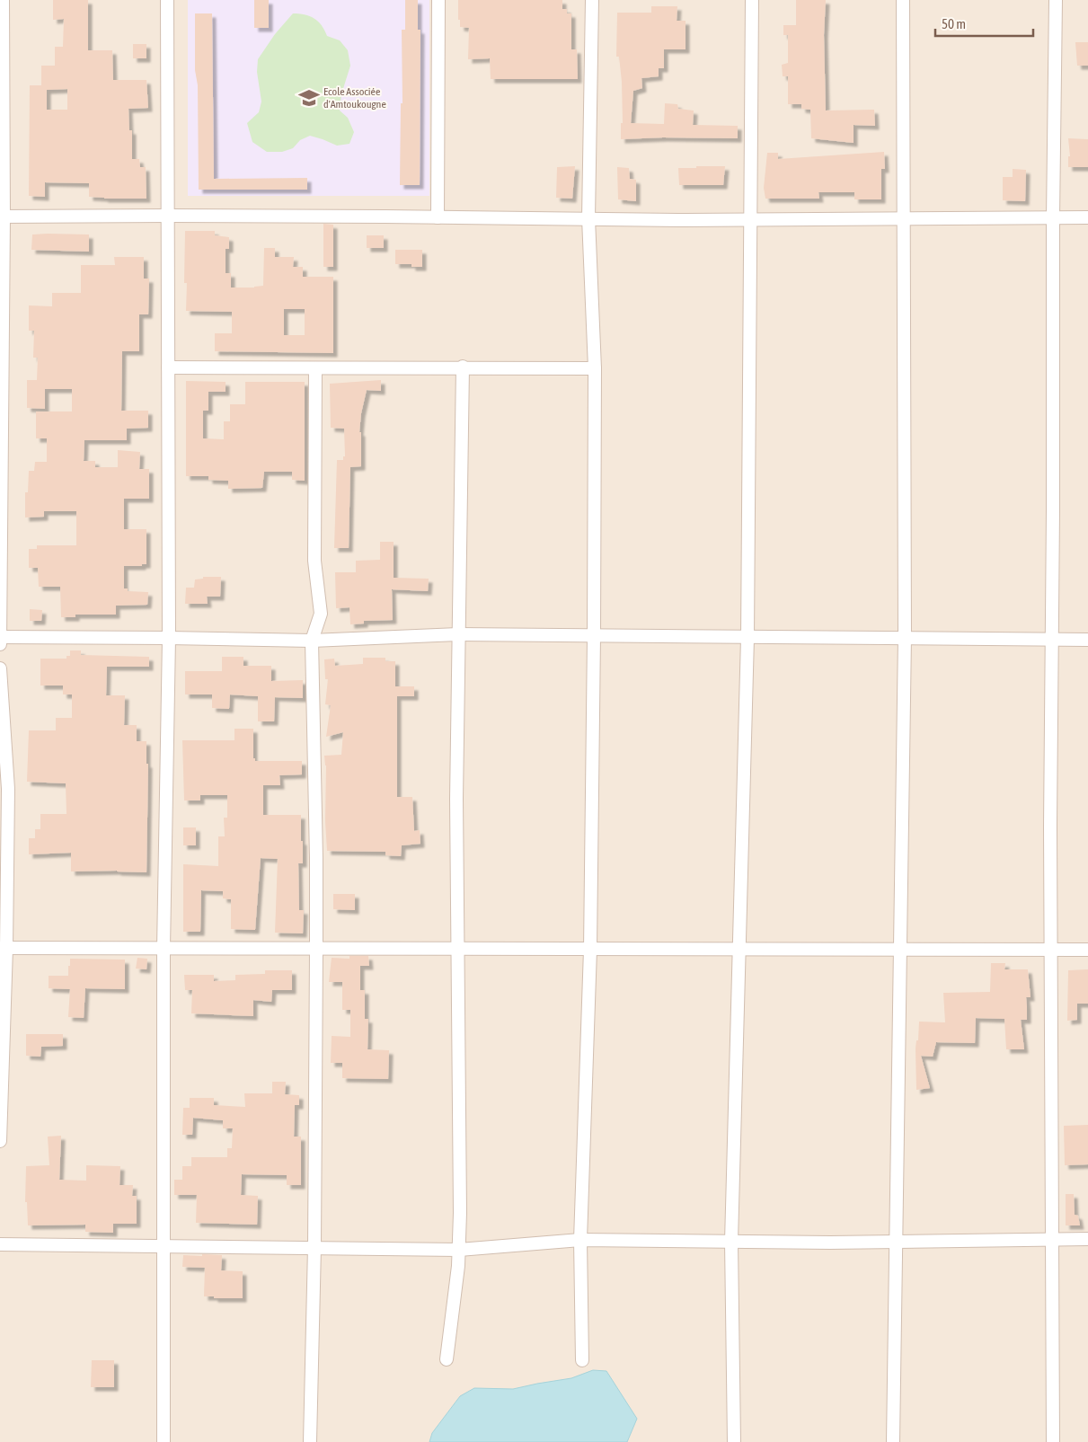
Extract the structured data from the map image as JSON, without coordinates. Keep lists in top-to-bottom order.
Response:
{
  "places": {
    "school or university": ["Ecole Associée d'Amtoukougne"]
  },
  "scale_bar": "50 m"
}
